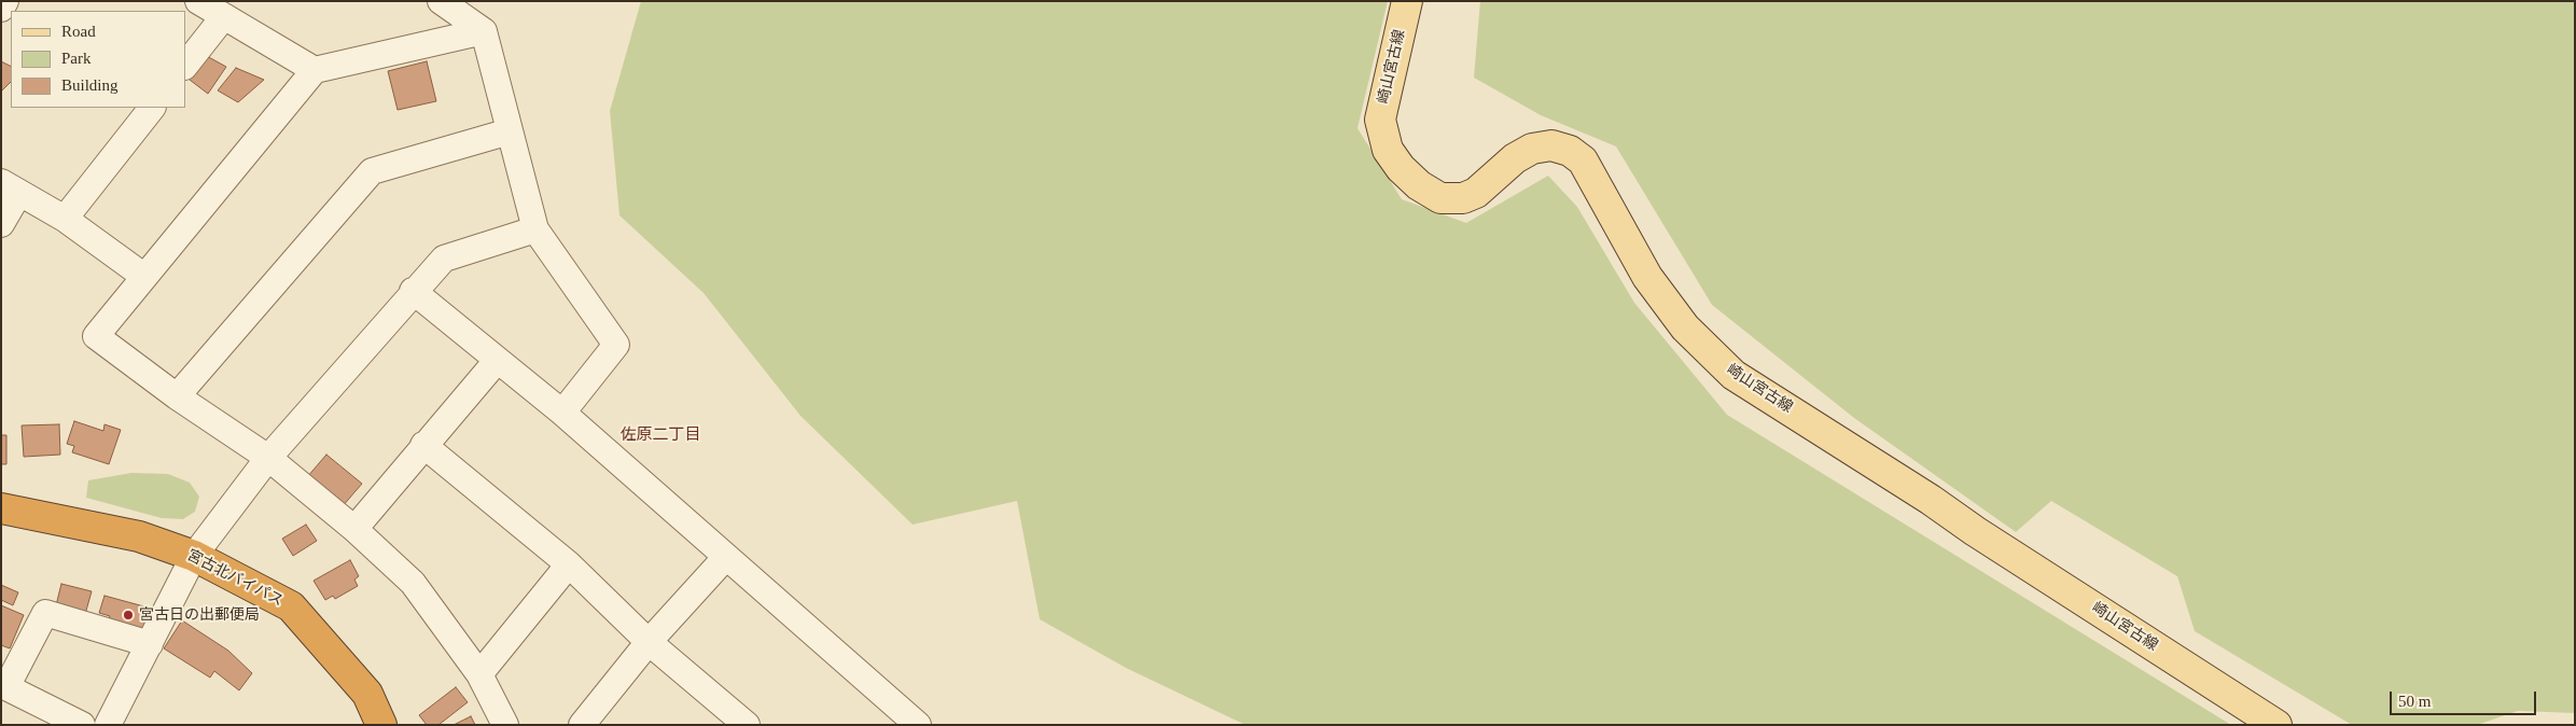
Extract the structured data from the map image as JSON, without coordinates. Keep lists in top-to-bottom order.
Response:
{
  "streets": {
    "highway": ["宮古北バイパス"],
    "main road": ["崎山宮古線"]
  },
  "districts": ["佐原二丁目"],
  "places": ["宮古日の出郵便局"],
  "legend": ["Road", "Park", "Building"],
  "scale_bar": "50 m"
}
